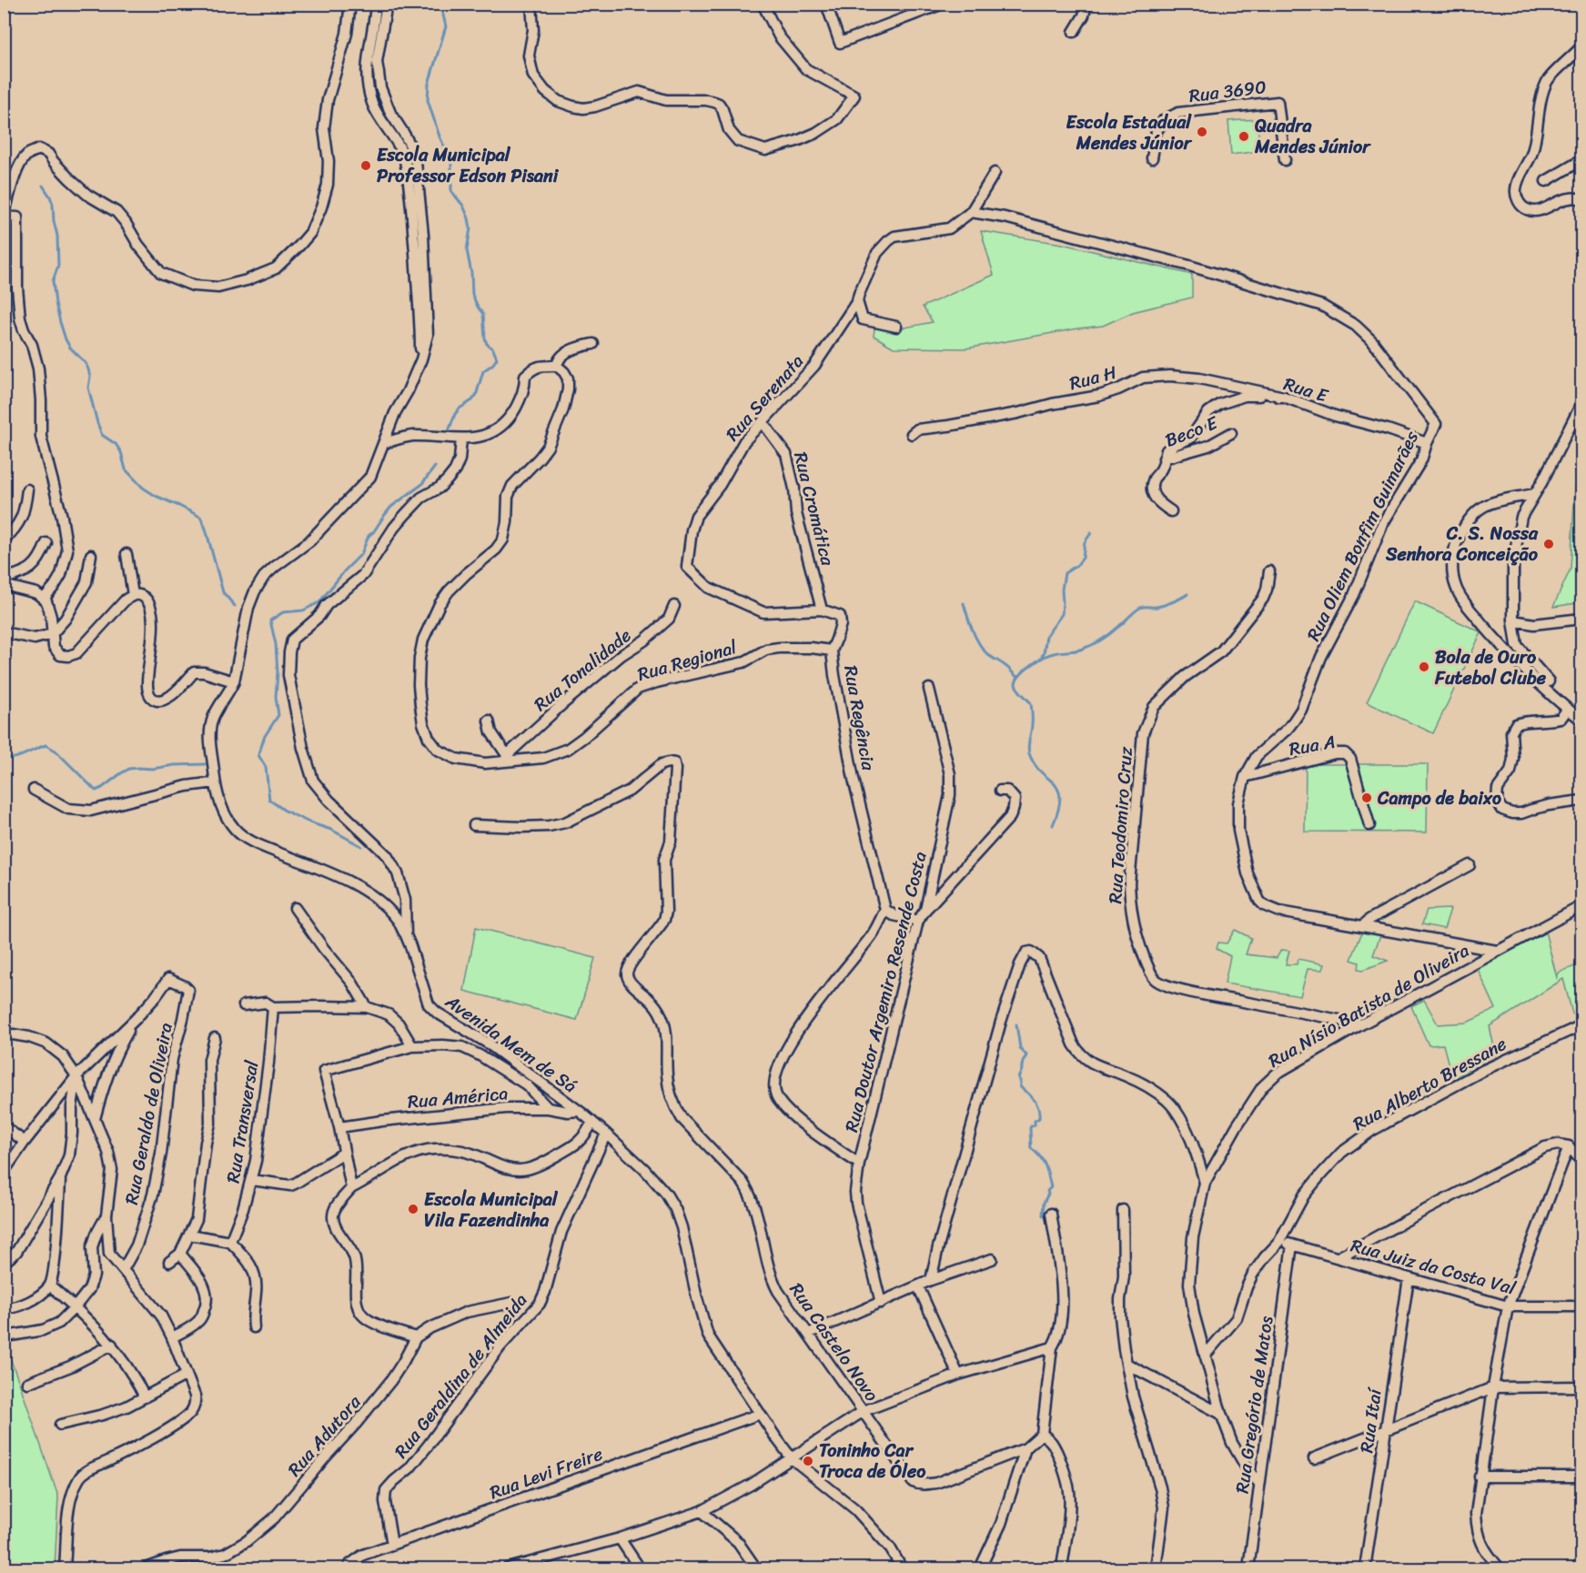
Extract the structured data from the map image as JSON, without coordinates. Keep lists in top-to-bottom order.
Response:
{
  "streets": {
    "street": [
      "Rua 3690",
      "Rua H",
      "Rua E",
      "Rua Serenata",
      "Beco E",
      "Rua Cromática",
      "Rua Oliem Bonfim Guimarães",
      "Rua Regional",
      "Rua Tonalidade",
      "Rua Regência",
      "Rua A",
      "Rua Teodomiro Cruz",
      "Rua Doutor Argemiro Resende Costa",
      "Rua Nísio Batista de Oliveira",
      "Avenida Mem de Sá",
      "Rua Alberto Bressane",
      "Rua América",
      "Rua Geraldo de Oliveira",
      "Rua Transversal",
      "Rua Juiz da Costa Val",
      "Rua Castelo Novo",
      "Rua Geraldina de Almeida",
      "Rua Gregório de Matos",
      "Rua Itaí",
      "Rua Adutora",
      "Rua Levi Freire"
    ]
  },
  "crossings": [
    ["Rua H", "Rua E"],
    ["Rua E", "Beco E"],
    ["Rua E", "Rua Oliem Bonfim Guimarães"],
    ["Rua Serenata", "Rua Cromática"],
    ["Rua Serenata", "Rua Oliem Bonfim Guimarães"],
    ["Rua Serenata", "Rua Regência"],
    ["Rua Cromática", "Rua Regência"],
    ["Rua Oliem Bonfim Guimarães", "Rua A"],
    ["Rua Regional", "Rua Tonalidade"],
    ["Rua Regional", "Rua Regência"],
    ["Rua Teodomiro Cruz", "Rua Nísio Batista de Oliveira"],
    ["Rua Nísio Batista de Oliveira", "Rua Alberto Bressane"],
    ["Rua Nísio Batista de Oliveira", "Rua Gregório de Matos"],
    ["Avenida Mem de Sá", "Rua América"],
    ["Avenida Mem de Sá", "Rua Geraldina de Almeida"],
    ["Avenida Mem de Sá", "Rua Levi Freire"],
    ["Rua Alberto Bressane", "Rua Juiz da Costa Val"],
    ["Rua Juiz da Costa Val", "Rua Gregório de Matos"],
    ["Rua Juiz da Costa Val", "Rua Itaí"],
    ["Rua Geraldina de Almeida", "Rua Levi Freire"]
  ],
  "places": [
    "Escola Estadual Mendes Júnior",
    "Quadra Mendes Júnior",
    "Escola Municipal Professor Edson Pisani",
    "C. S. Nossa Senhora Conceição",
    "Bola de Ouro Futebol Clube",
    "Campo de baixo",
    "Escola Municipal Vila Fazendinha",
    "Toninho Car Troca de Óleo"
  ]
}
